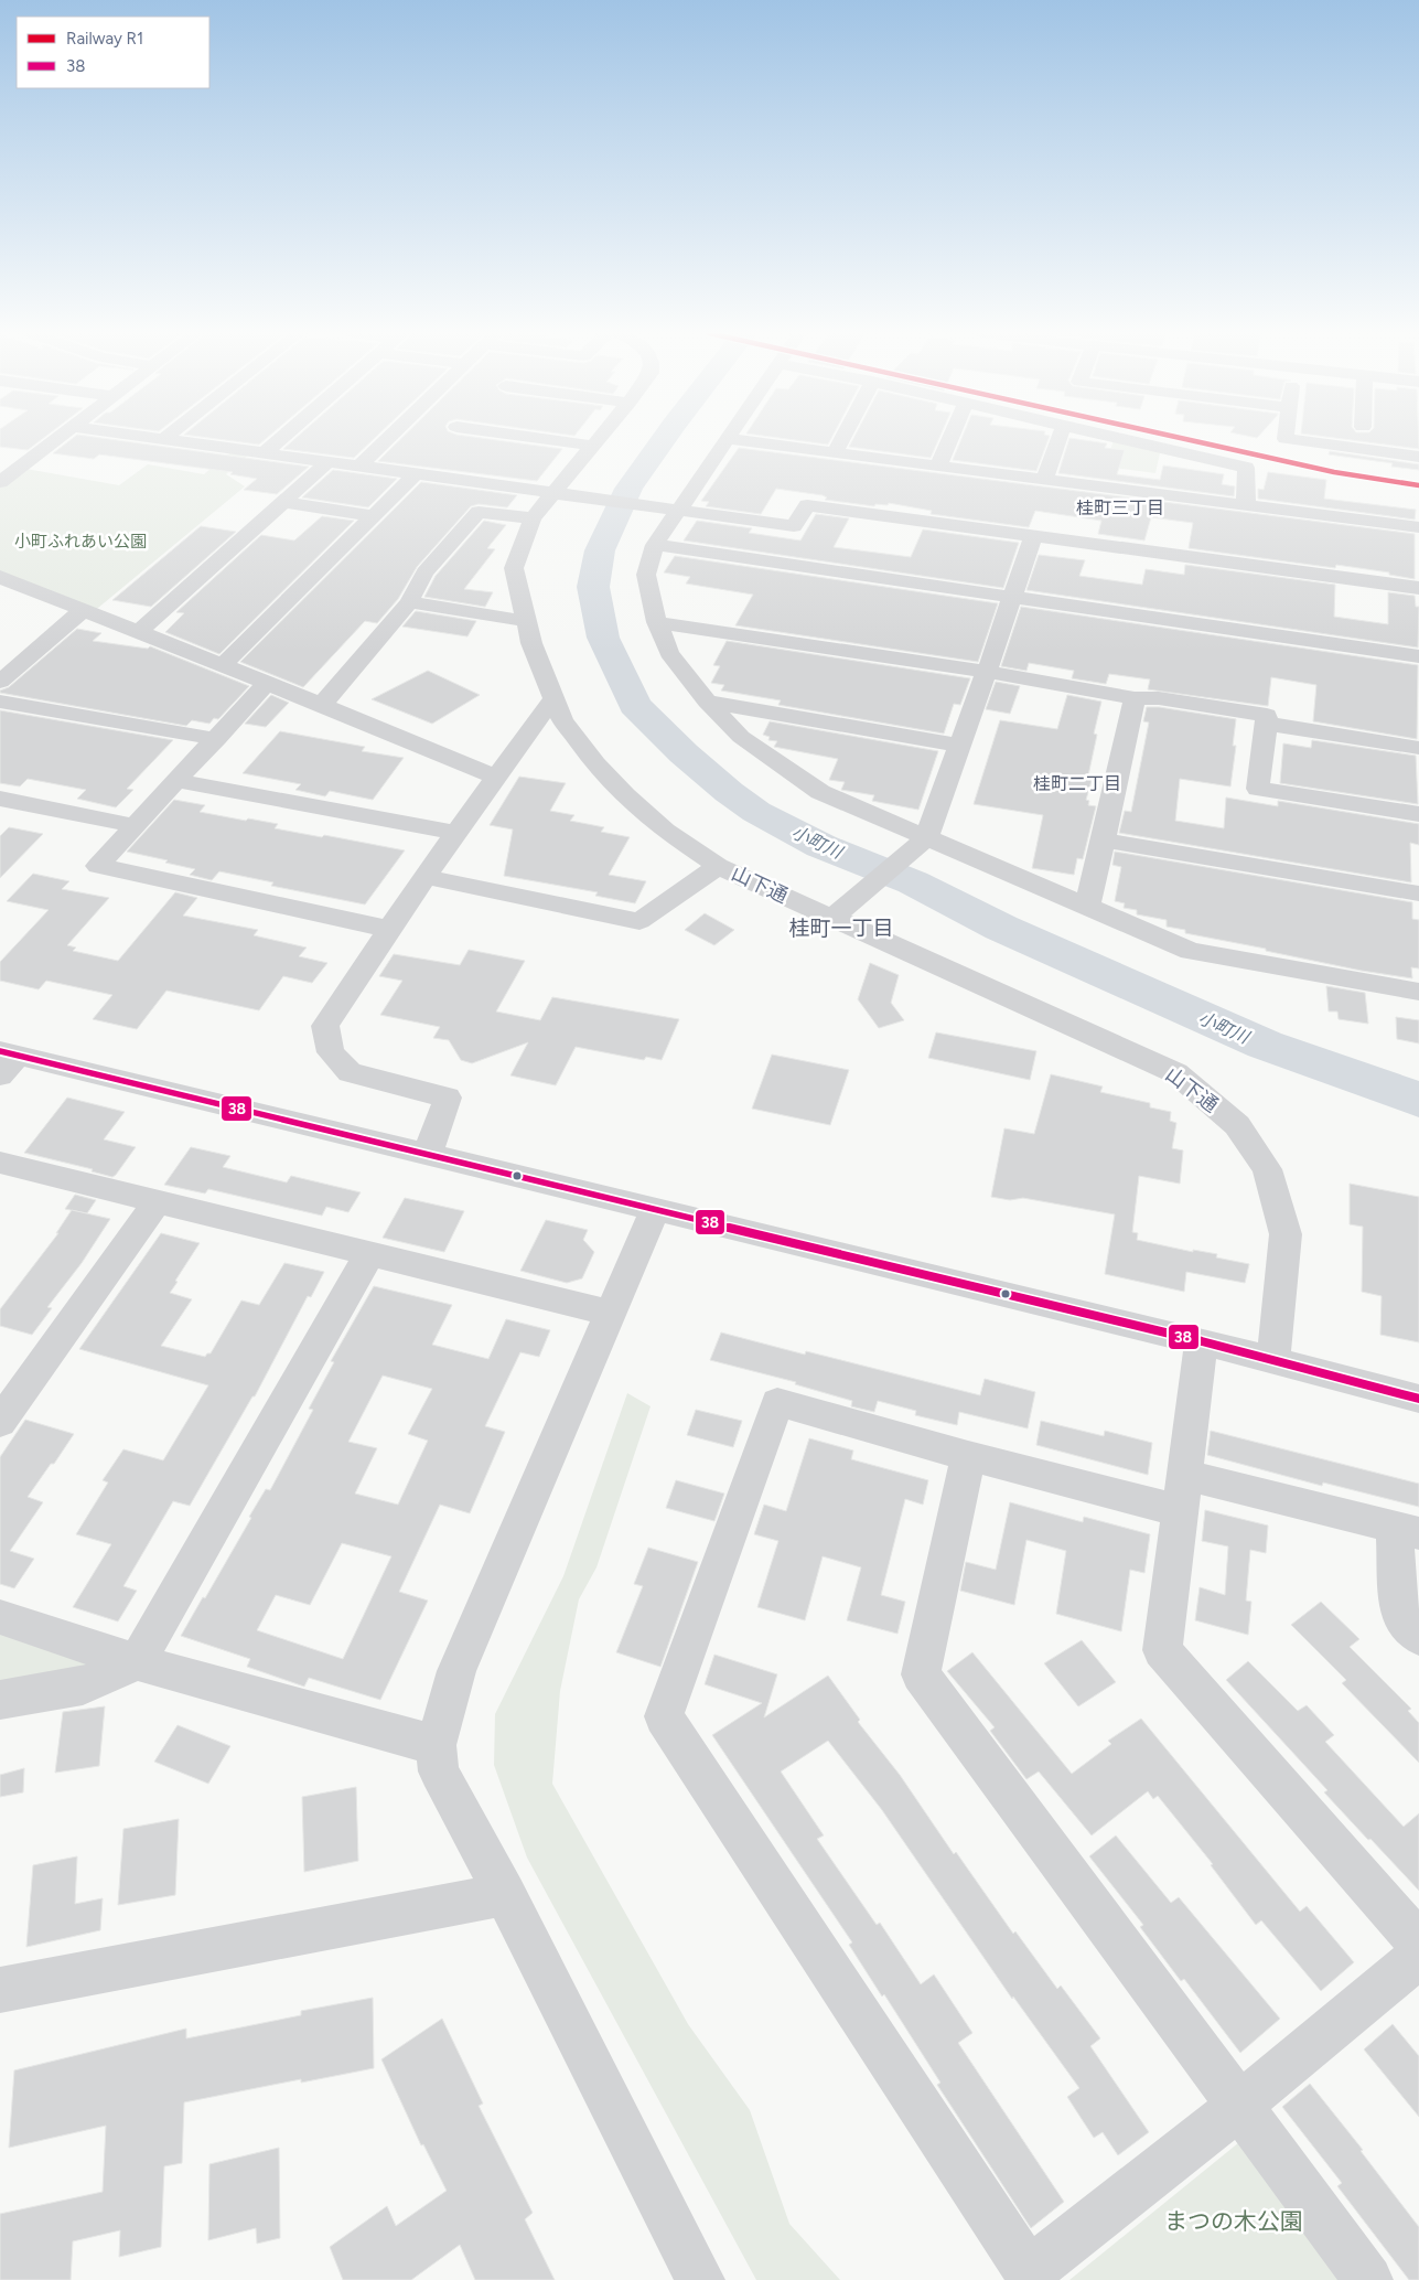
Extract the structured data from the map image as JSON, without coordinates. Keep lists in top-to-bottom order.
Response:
{
  "streets": {
    "street": ["山下通"]
  },
  "districts": ["桂町三丁目", "桂町二丁目", "桂町一丁目"],
  "water": ["小町川"],
  "parks": ["小町ふれあい公園", "まつの木公園"],
  "lines": ["rail line R1", "transit line 38"],
  "legend": ["Railway R1", "38"]
}
